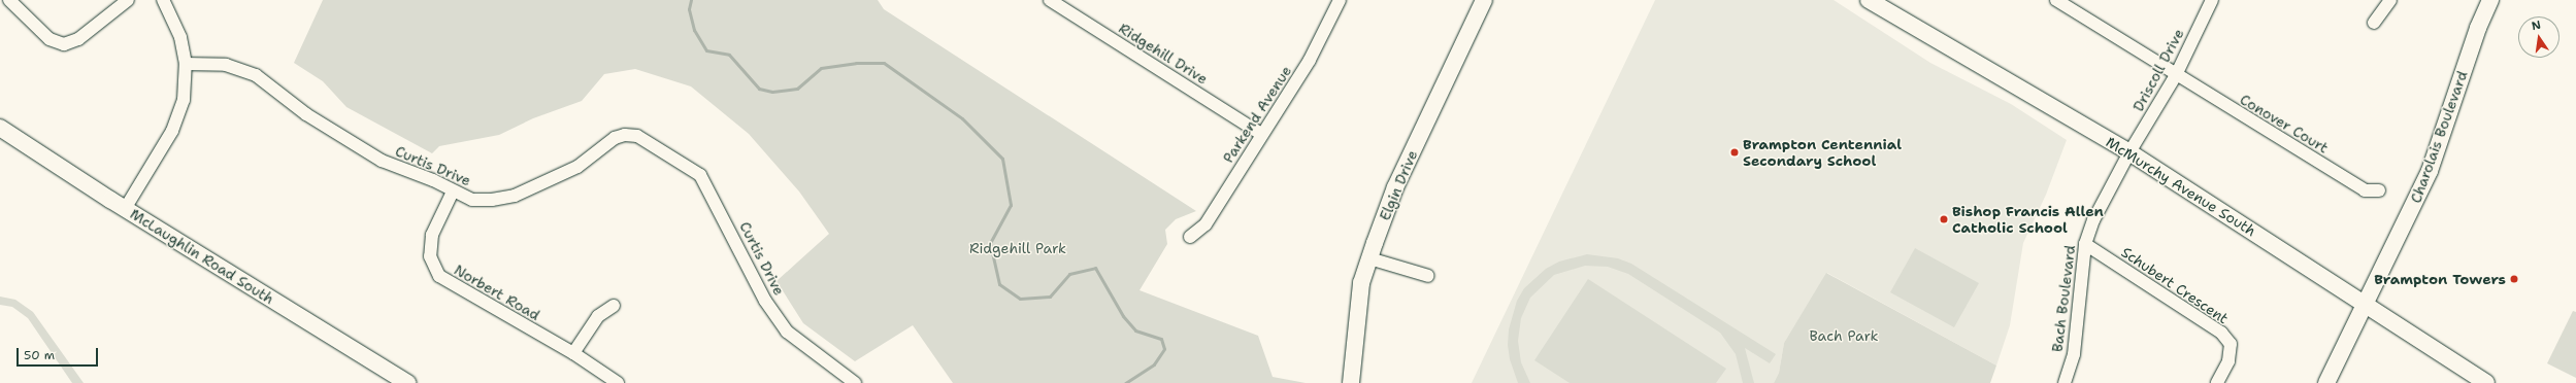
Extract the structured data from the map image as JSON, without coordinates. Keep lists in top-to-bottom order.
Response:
{
  "streets": {
    "street": [
      "Ridgehill Drive",
      "Driscoll Drive",
      "Parkend Avenue",
      "Conover Court",
      "Charolais Boulevard",
      "Curtis Drive",
      "Elgin Drive",
      "McMurchy Avenue South",
      "McLaughlin Road South",
      "Schubert Crescent",
      "Norbert Road",
      "Bach Boulevard"
    ]
  },
  "crossings": [
    ["Ridgehill Drive", "Parkend Avenue"],
    ["Driscoll Drive", "Conover Court"],
    ["Driscoll Drive", "McMurchy Avenue South"],
    ["Driscoll Drive", "Bach Boulevard"],
    ["Charolais Boulevard", "McMurchy Avenue South"],
    ["Curtis Drive", "Norbert Road"],
    ["McMurchy Avenue South", "Bach Boulevard"],
    ["Schubert Crescent", "Bach Boulevard"]
  ],
  "parks": ["Ridgehill Park", "Bach Park"],
  "places": ["Brampton Centennial Secondary School", "Bishop Francis Allen Catholic School", "Brampton Towers"],
  "scale_bar": "50 m",
  "north": "top"
}
